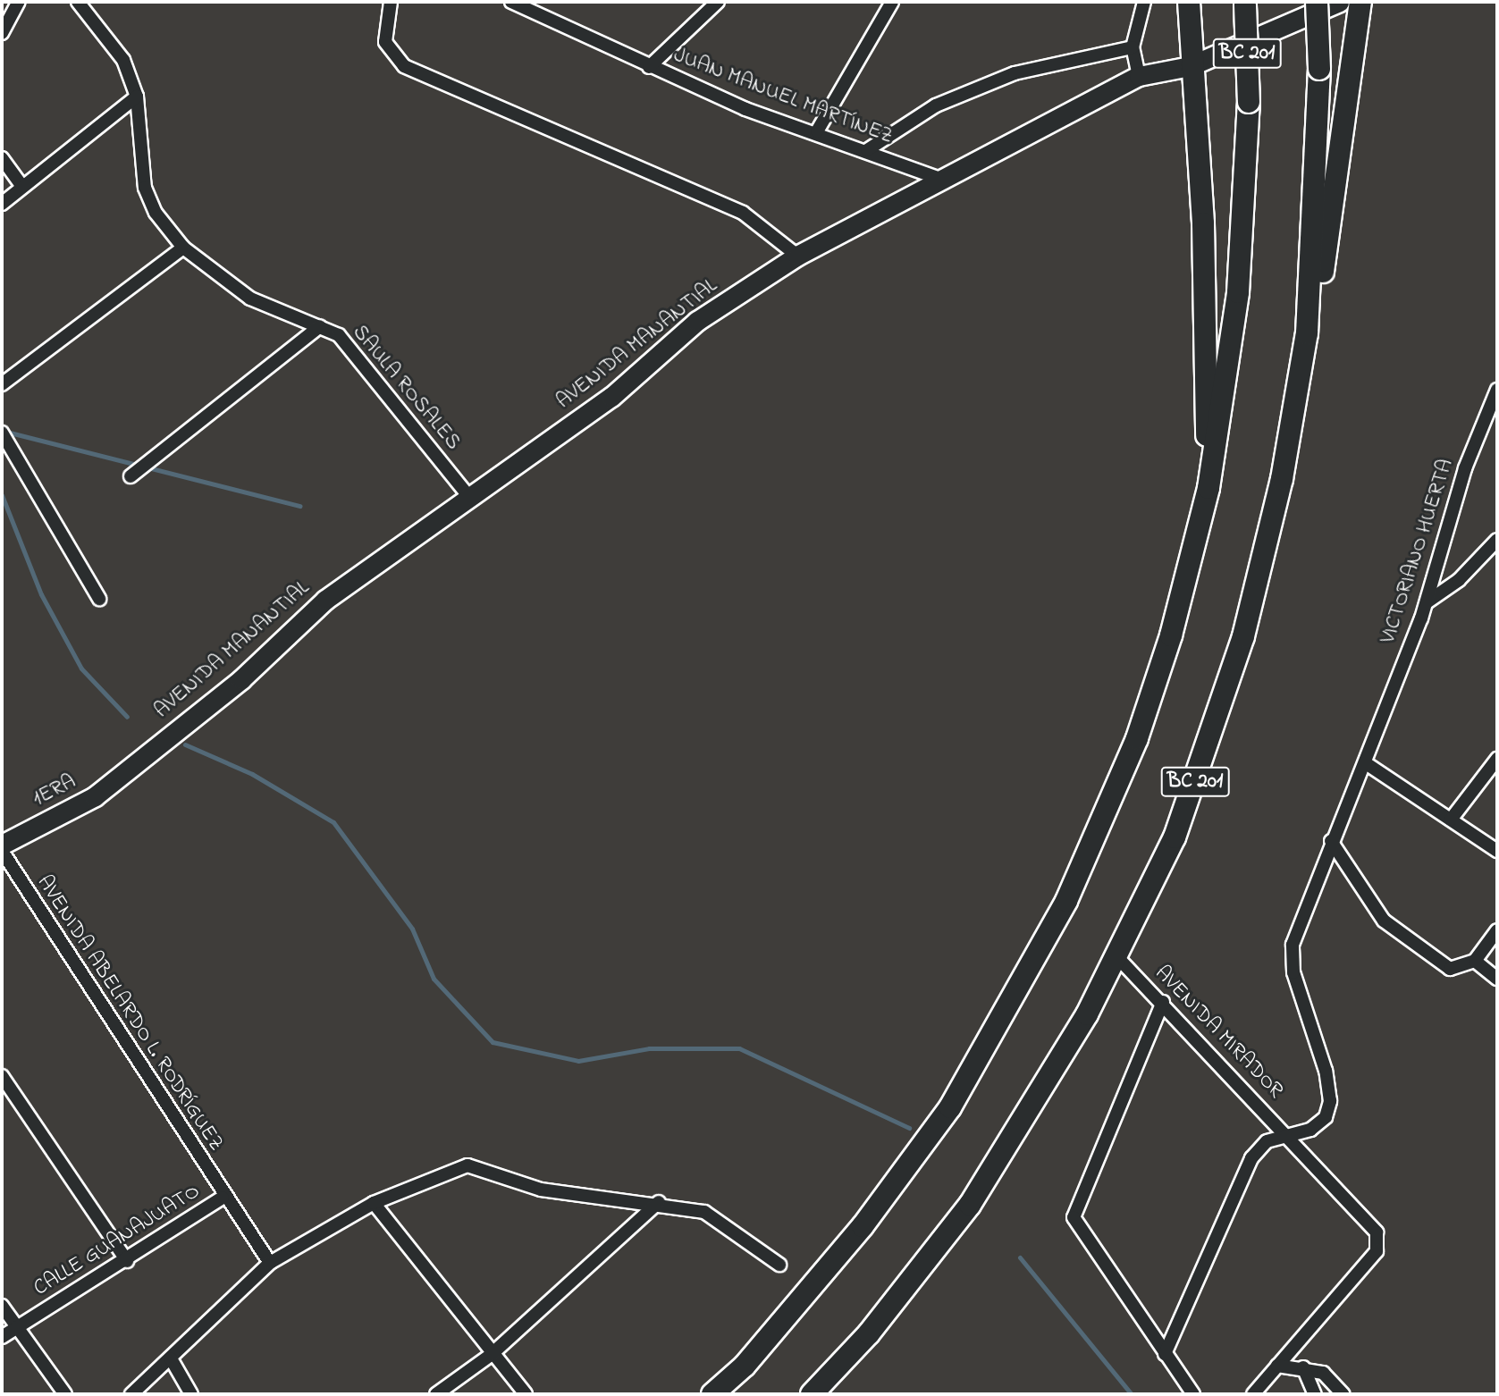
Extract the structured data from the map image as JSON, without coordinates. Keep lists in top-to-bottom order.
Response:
{
  "streets": {
    "highway": ["BC 201"],
    "main road": ["AVENIDA MANANTIAL", "1ERA"],
    "street": [
      "JUAN MANUEL MARTÍNEZ",
      "SAULA ROSALES",
      "VICTORIANO HUERTA",
      "AVENIDA ABELARDO L. RODRÍGUEZ",
      "AVENIDA MIRADOR",
      "CALLE GUANAJUATO"
    ]
  },
  "crossings": [
    ["BC 201", "AVENIDA MIRADOR"],
    ["JUAN MANUEL MARTÍNEZ", "AVENIDA MANANTIAL"],
    ["AVENIDA MANANTIAL", "SAULA ROSALES"],
    ["AVENIDA MANANTIAL", "1ERA"],
    ["VICTORIANO HUERTA", "AVENIDA MIRADOR"],
    ["AVENIDA ABELARDO L. RODRÍGUEZ", "CALLE GUANAJUATO"]
  ]
}
